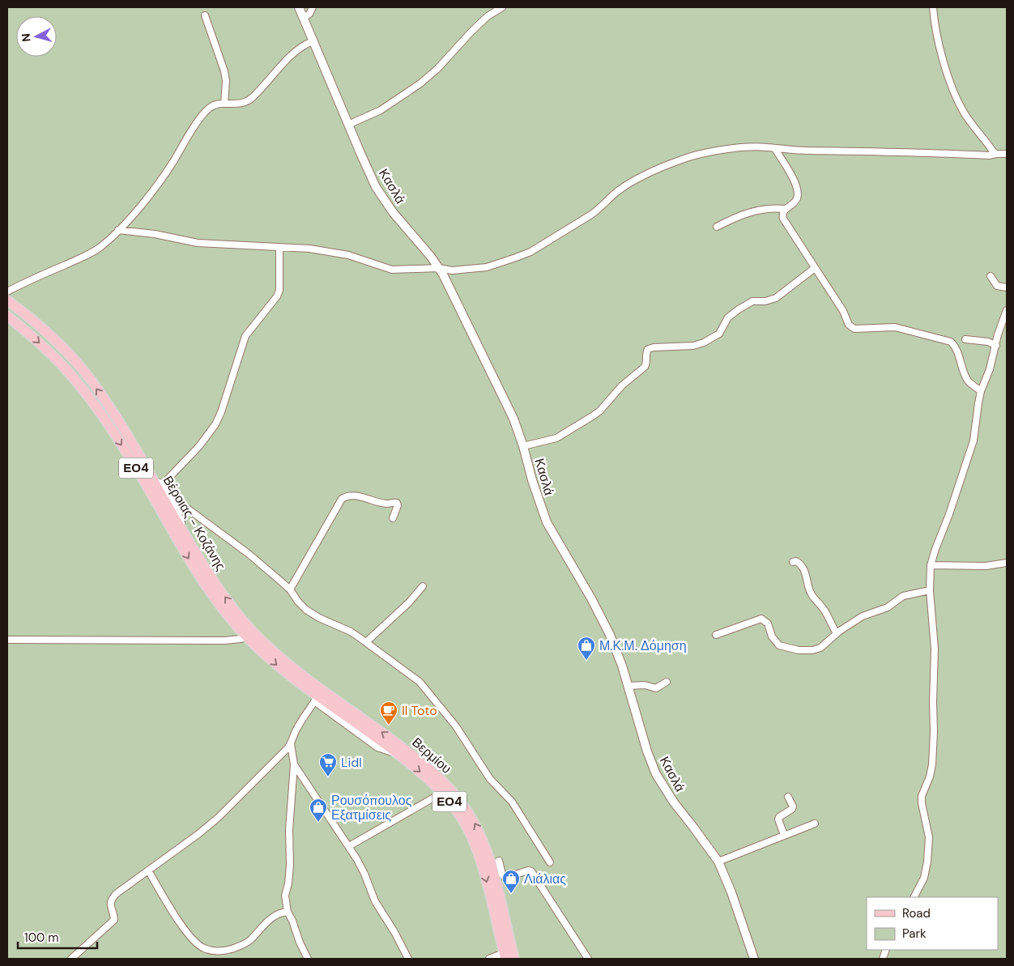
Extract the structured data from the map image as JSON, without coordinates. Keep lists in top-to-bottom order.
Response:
{
  "streets": {
    "main road": ["ΕΟ4", "Βέροιας - Κοζάνης", "Βερμίου"],
    "street": ["Κασλά"]
  },
  "crossings": [
    ["Βέροιας - Κοζάνης", "Βερμίου"]
  ],
  "places": {
    "shop": ["Μ.Κ.Μ. Δόμηση", "Ρουσόπουλος Εξατμίσεις", "Λιάλιας"],
    "cafe": ["Il Toto"],
    "supermarket": ["Lidl"]
  },
  "legend": ["Road", "Park"],
  "scale_bar": "100 m",
  "north": "left"
}
